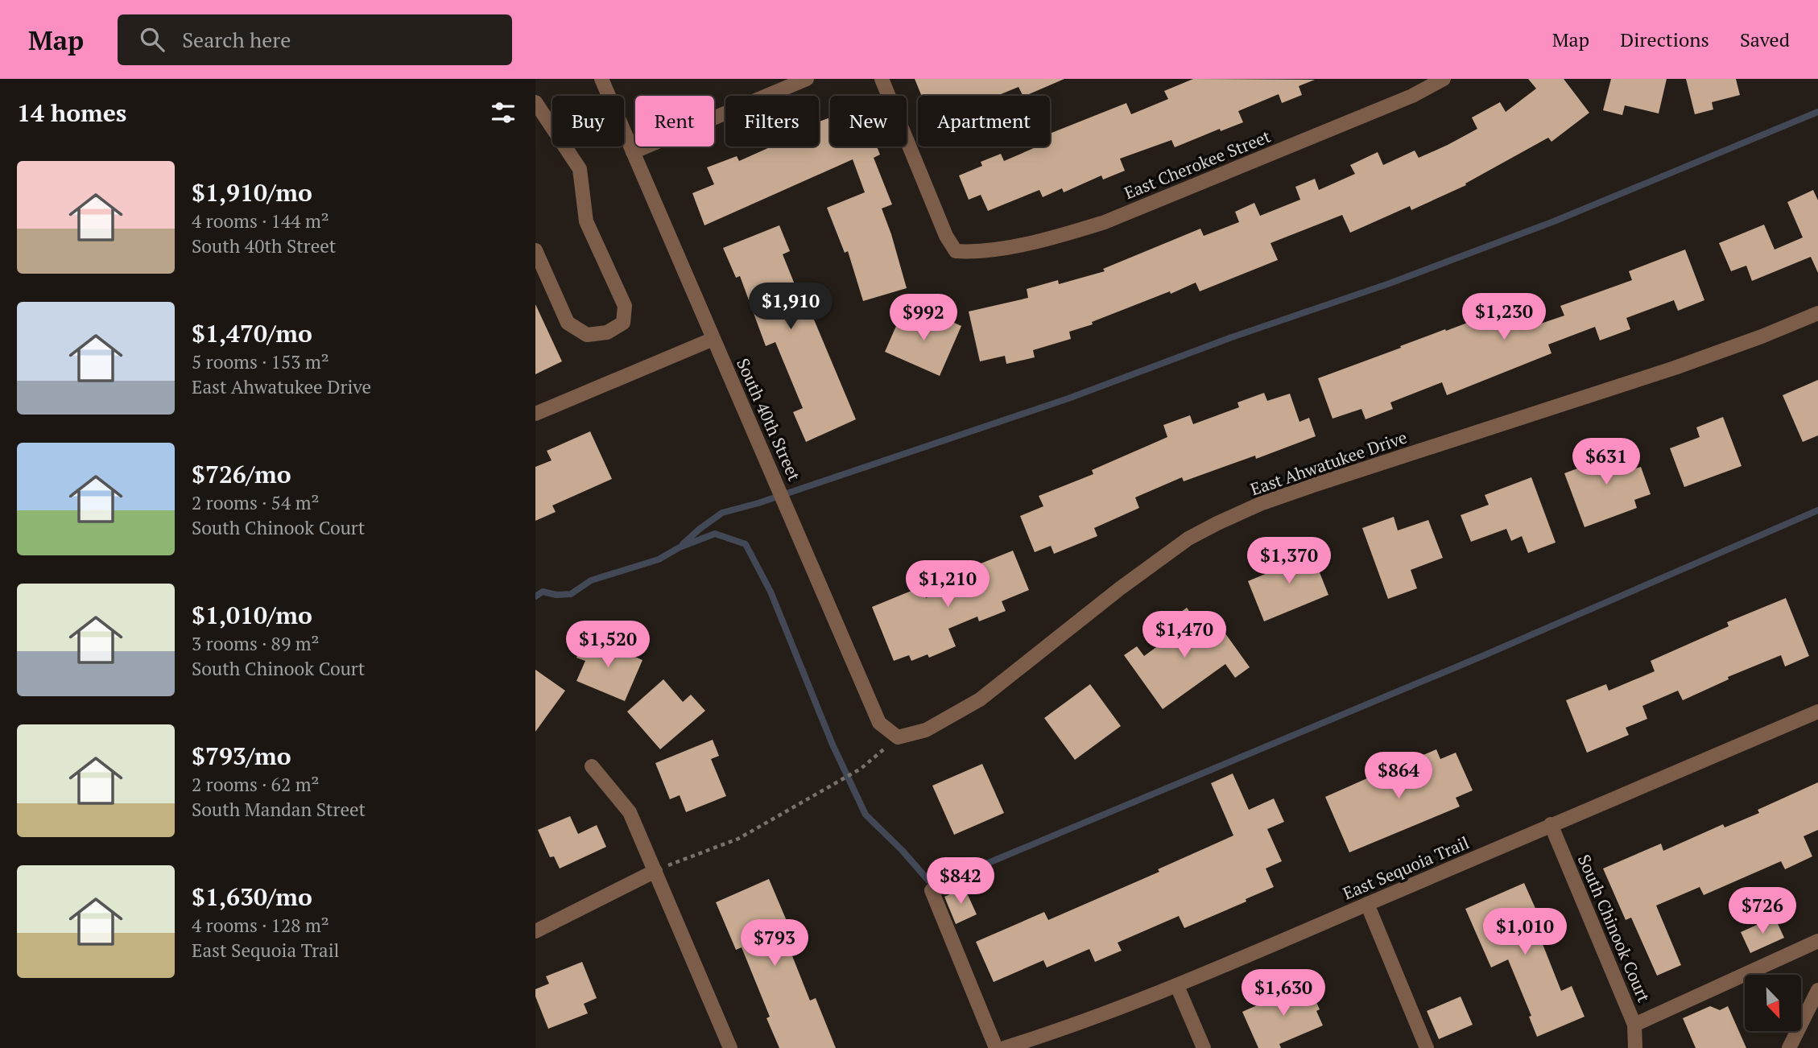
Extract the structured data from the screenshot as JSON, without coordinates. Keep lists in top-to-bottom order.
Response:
{
  "streets": {
    "street": [
      "East Cherokee Street",
      "South 40th Street",
      "East Ahwatukee Drive",
      "East Sequoia Trail",
      "South Chinook Court"
    ]
  },
  "crossings": [
    ["South 40th Street", "East Ahwatukee Drive"],
    ["East Sequoia Trail", "South Chinook Court"]
  ],
  "north": "bottom right",
  "page": {
    "header": "Map",
    "search": "Search here",
    "nav": ["Map", "Directions", "Saved"],
    "heading": "14 homes",
    "chip": [
      "Buy",
      "Rent",
      "Filters",
      "New",
      "Apartment"
    ],
    "list": [
      {
        "name": "$1,910/mo",
        "note": "4 rooms · 144 m² · South 40th Street"
      },
      {
        "name": "$1,470/mo",
        "note": "5 rooms · 153 m² · East Ahwatukee Drive"
      },
      {
        "name": "$726/mo",
        "note": "2 rooms · 54 m² · South Chinook Court"
      },
      {
        "name": "$1,010/mo",
        "note": "3 rooms · 89 m² · South Chinook Court"
      },
      {
        "name": "$793/mo",
        "note": "2 rooms · 62 m² · South Mandan Street"
      },
      {
        "name": "$1,630/mo",
        "note": "4 rooms · 128 m² · East Sequoia Trail"
      }
    ],
    "price": [
      "$1,910",
      "$1,230",
      "$992",
      "$631",
      "$1,370",
      "$1,210",
      "$1,470",
      "$1,520",
      "$864",
      "$842",
      "$726",
      "$1,010",
      "$793",
      "$1,630"
    ]
  }
}
